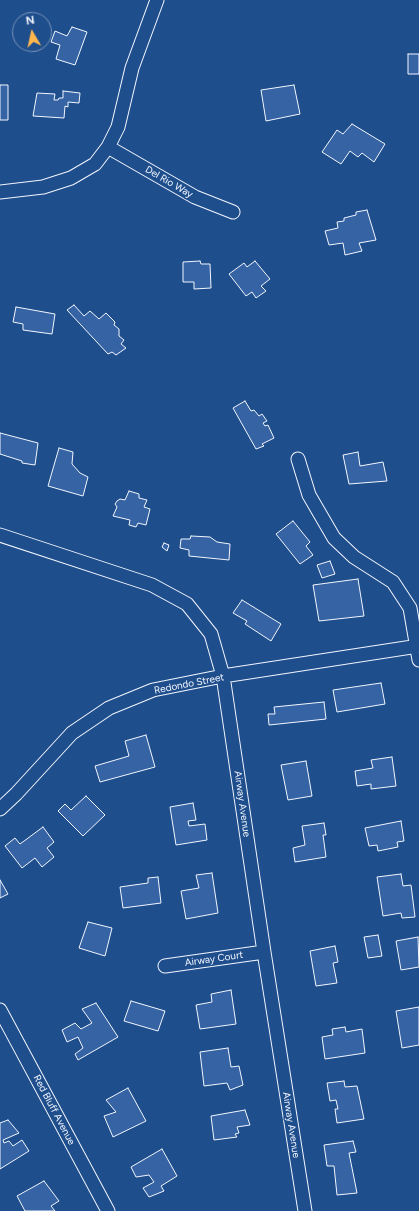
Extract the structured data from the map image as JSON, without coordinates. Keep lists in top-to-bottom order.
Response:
{
  "streets": {
    "street": [
      "Del Rio Way",
      "Redondo Street",
      "Airway Avenue",
      "Airway Court",
      "Red Bluff Avenue"
    ]
  },
  "crossings": [
    ["Redondo Street", "Airway Avenue"],
    ["Airway Avenue", "Airway Court"]
  ],
  "north": "top"
}
